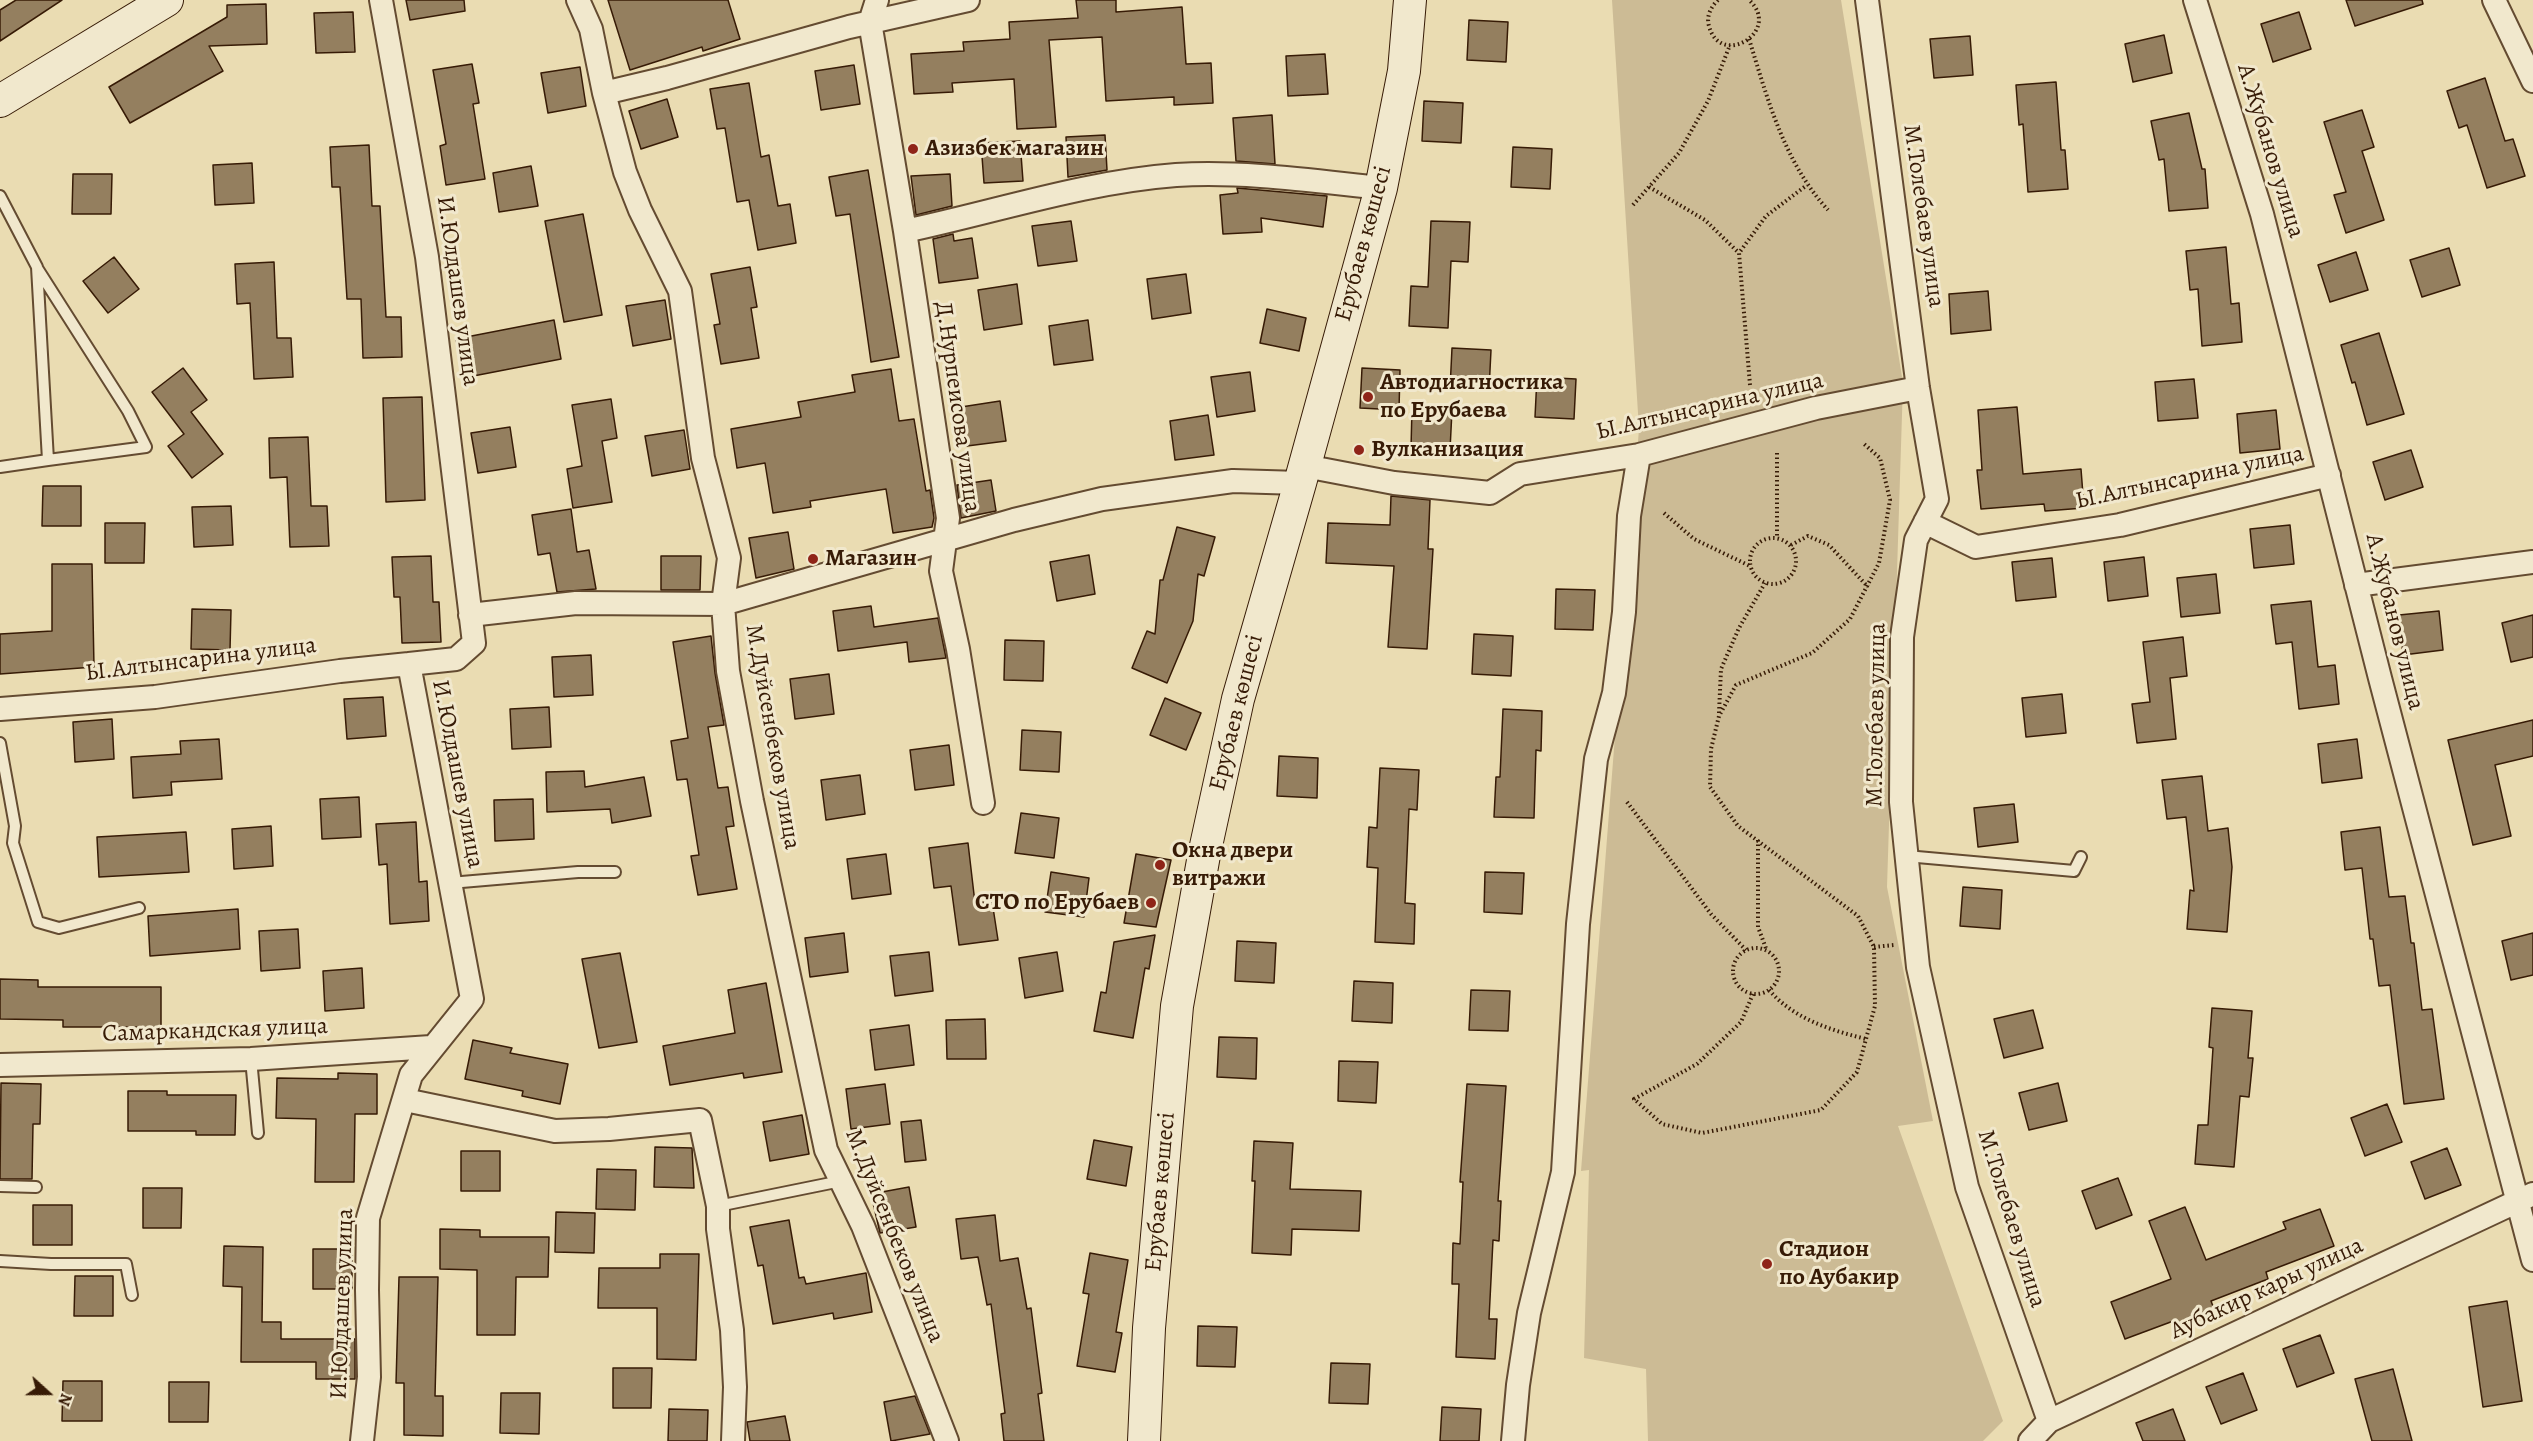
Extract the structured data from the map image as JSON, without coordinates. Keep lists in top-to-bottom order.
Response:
{
  "streets": {
    "main road": ["Ерубаев көшесі"],
    "street": [
      "А.Жубанов улица",
      "М.Толебаев улица",
      "И.Юлдашев улица",
      "Д.Нурпеисова улица",
      "Ы.Алтынсарина улица",
      "М.Дуйсенбеков улица",
      "Самаркандская улица",
      "Аубакир кары улица"
    ]
  },
  "crossings": [
    ["А.Жубанов улица", "Ы.Алтынсарина улица"],
    ["А.Жубанов улица", "Аубакир кары улица"],
    ["М.Толебаев улица", "Ы.Алтынсарина улица"],
    ["М.Толебаев улица", "Аубакир кары улица"],
    ["Ерубаев көшесі", "Ы.Алтынсарина улица"],
    ["И.Юлдашев улица", "Ы.Алтынсарина улица"],
    ["И.Юлдашев улица", "Самаркандская улица"],
    ["Д.Нурпеисова улица", "Ы.Алтынсарина улица"],
    ["Ы.Алтынсарина улица", "М.Дуйсенбеков улица"]
  ],
  "places": [
    "Азизбек магазин",
    "Автодиагностика по Ерубаева",
    "Вулканизация",
    "Магазин",
    "Окна двери витражи",
    "СТО по Ерубаев",
    "Стадион по Аубакир"
  ],
  "north": "right"
}
